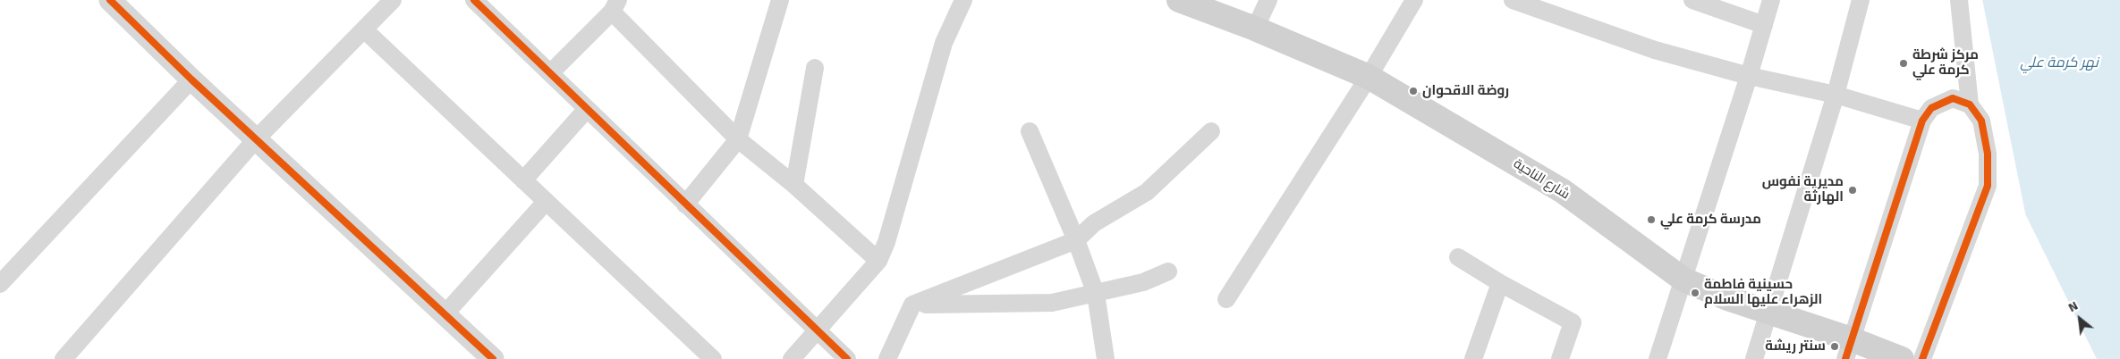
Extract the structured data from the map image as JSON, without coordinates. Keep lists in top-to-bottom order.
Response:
{
  "streets": {
    "main road": ["شارع الناحية"]
  },
  "water": ["نهر كرمة علي"],
  "places": [
    "مركز شرطة كرمة علي",
    "روضة الاقحوان",
    "مديرية نفوس الهارثة",
    "مدرسة كرمة علي",
    "حسينية فاطمة الزهراء عليها السلام",
    "سنتر ريشة"
  ],
  "north": "top left"
}
